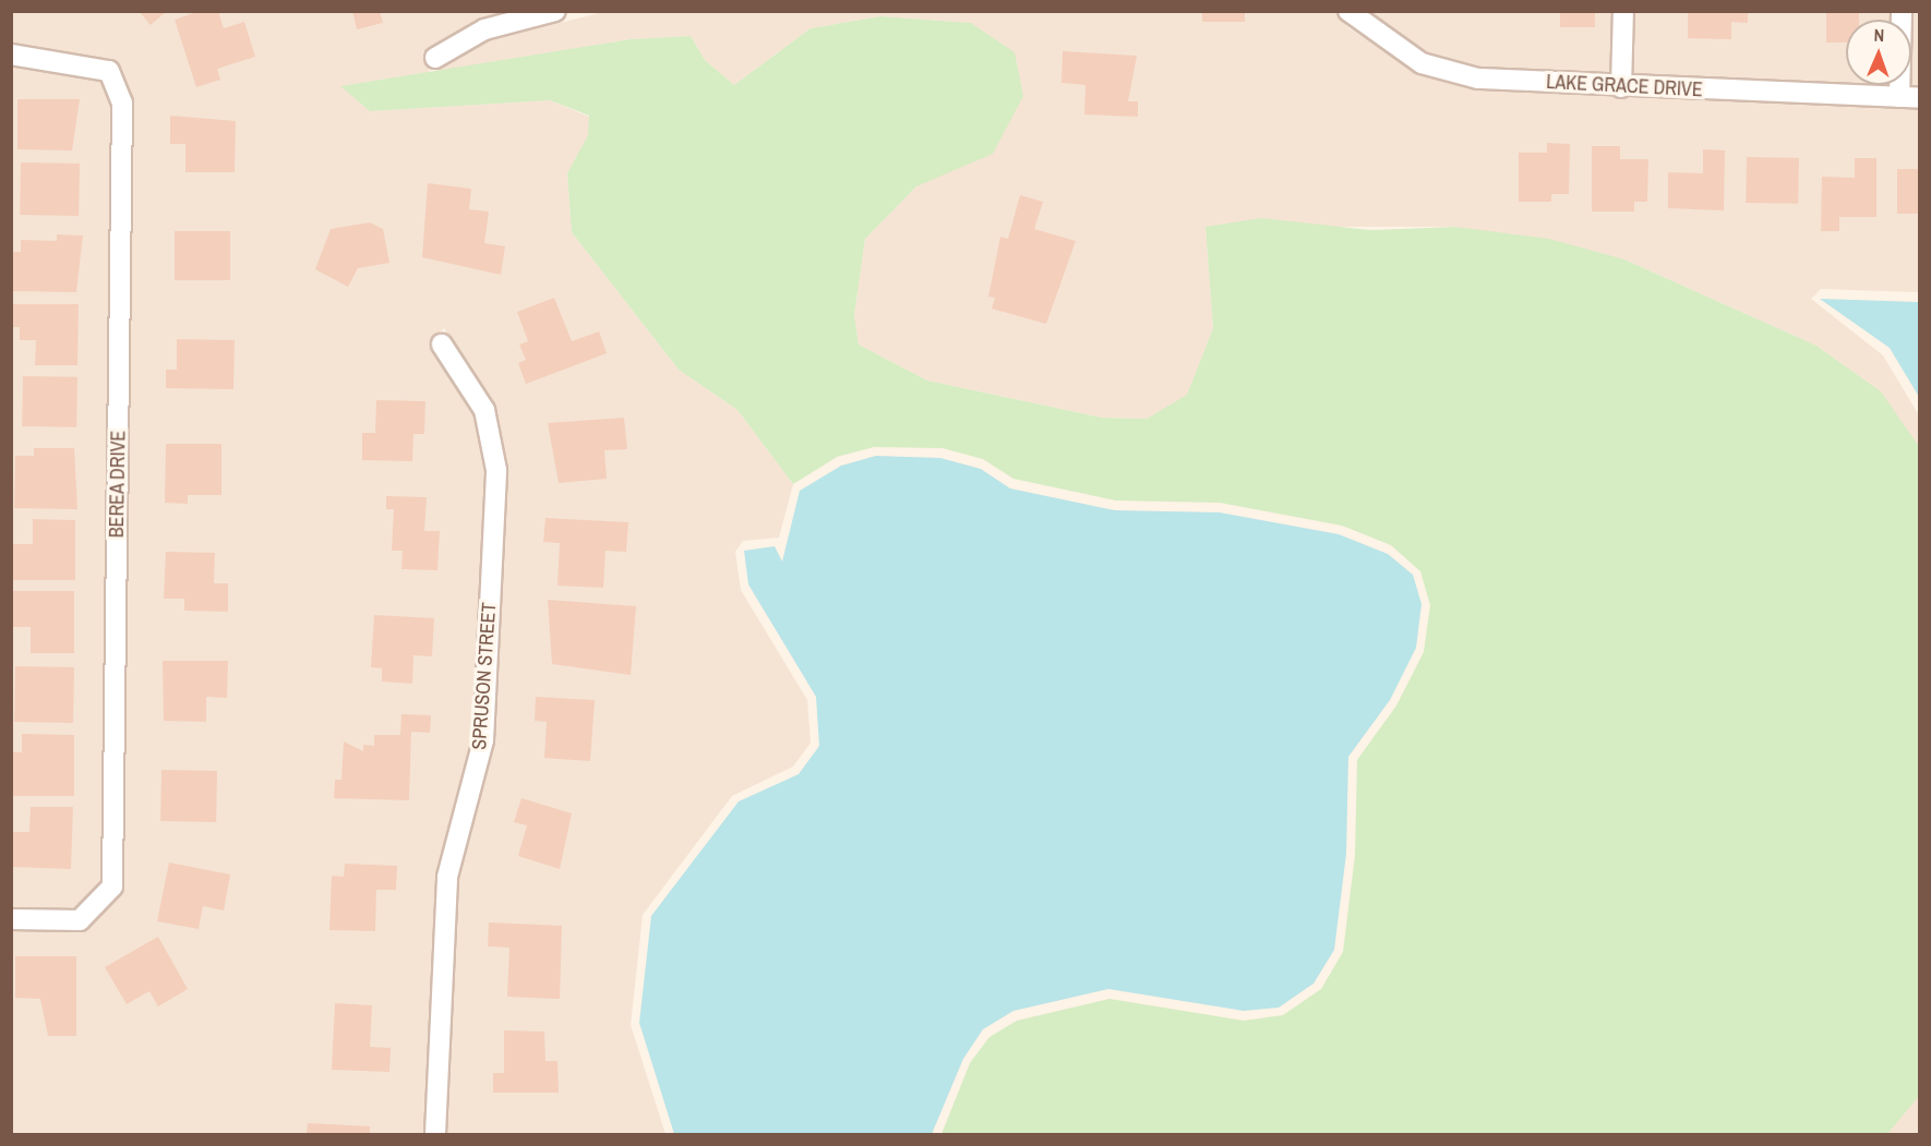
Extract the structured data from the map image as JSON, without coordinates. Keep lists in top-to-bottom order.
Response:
{
  "streets": {
    "street": ["LAKE GRACE DRIVE", "BEREA DRIVE", "SPRUSON STREET"]
  },
  "north": "top"
}
